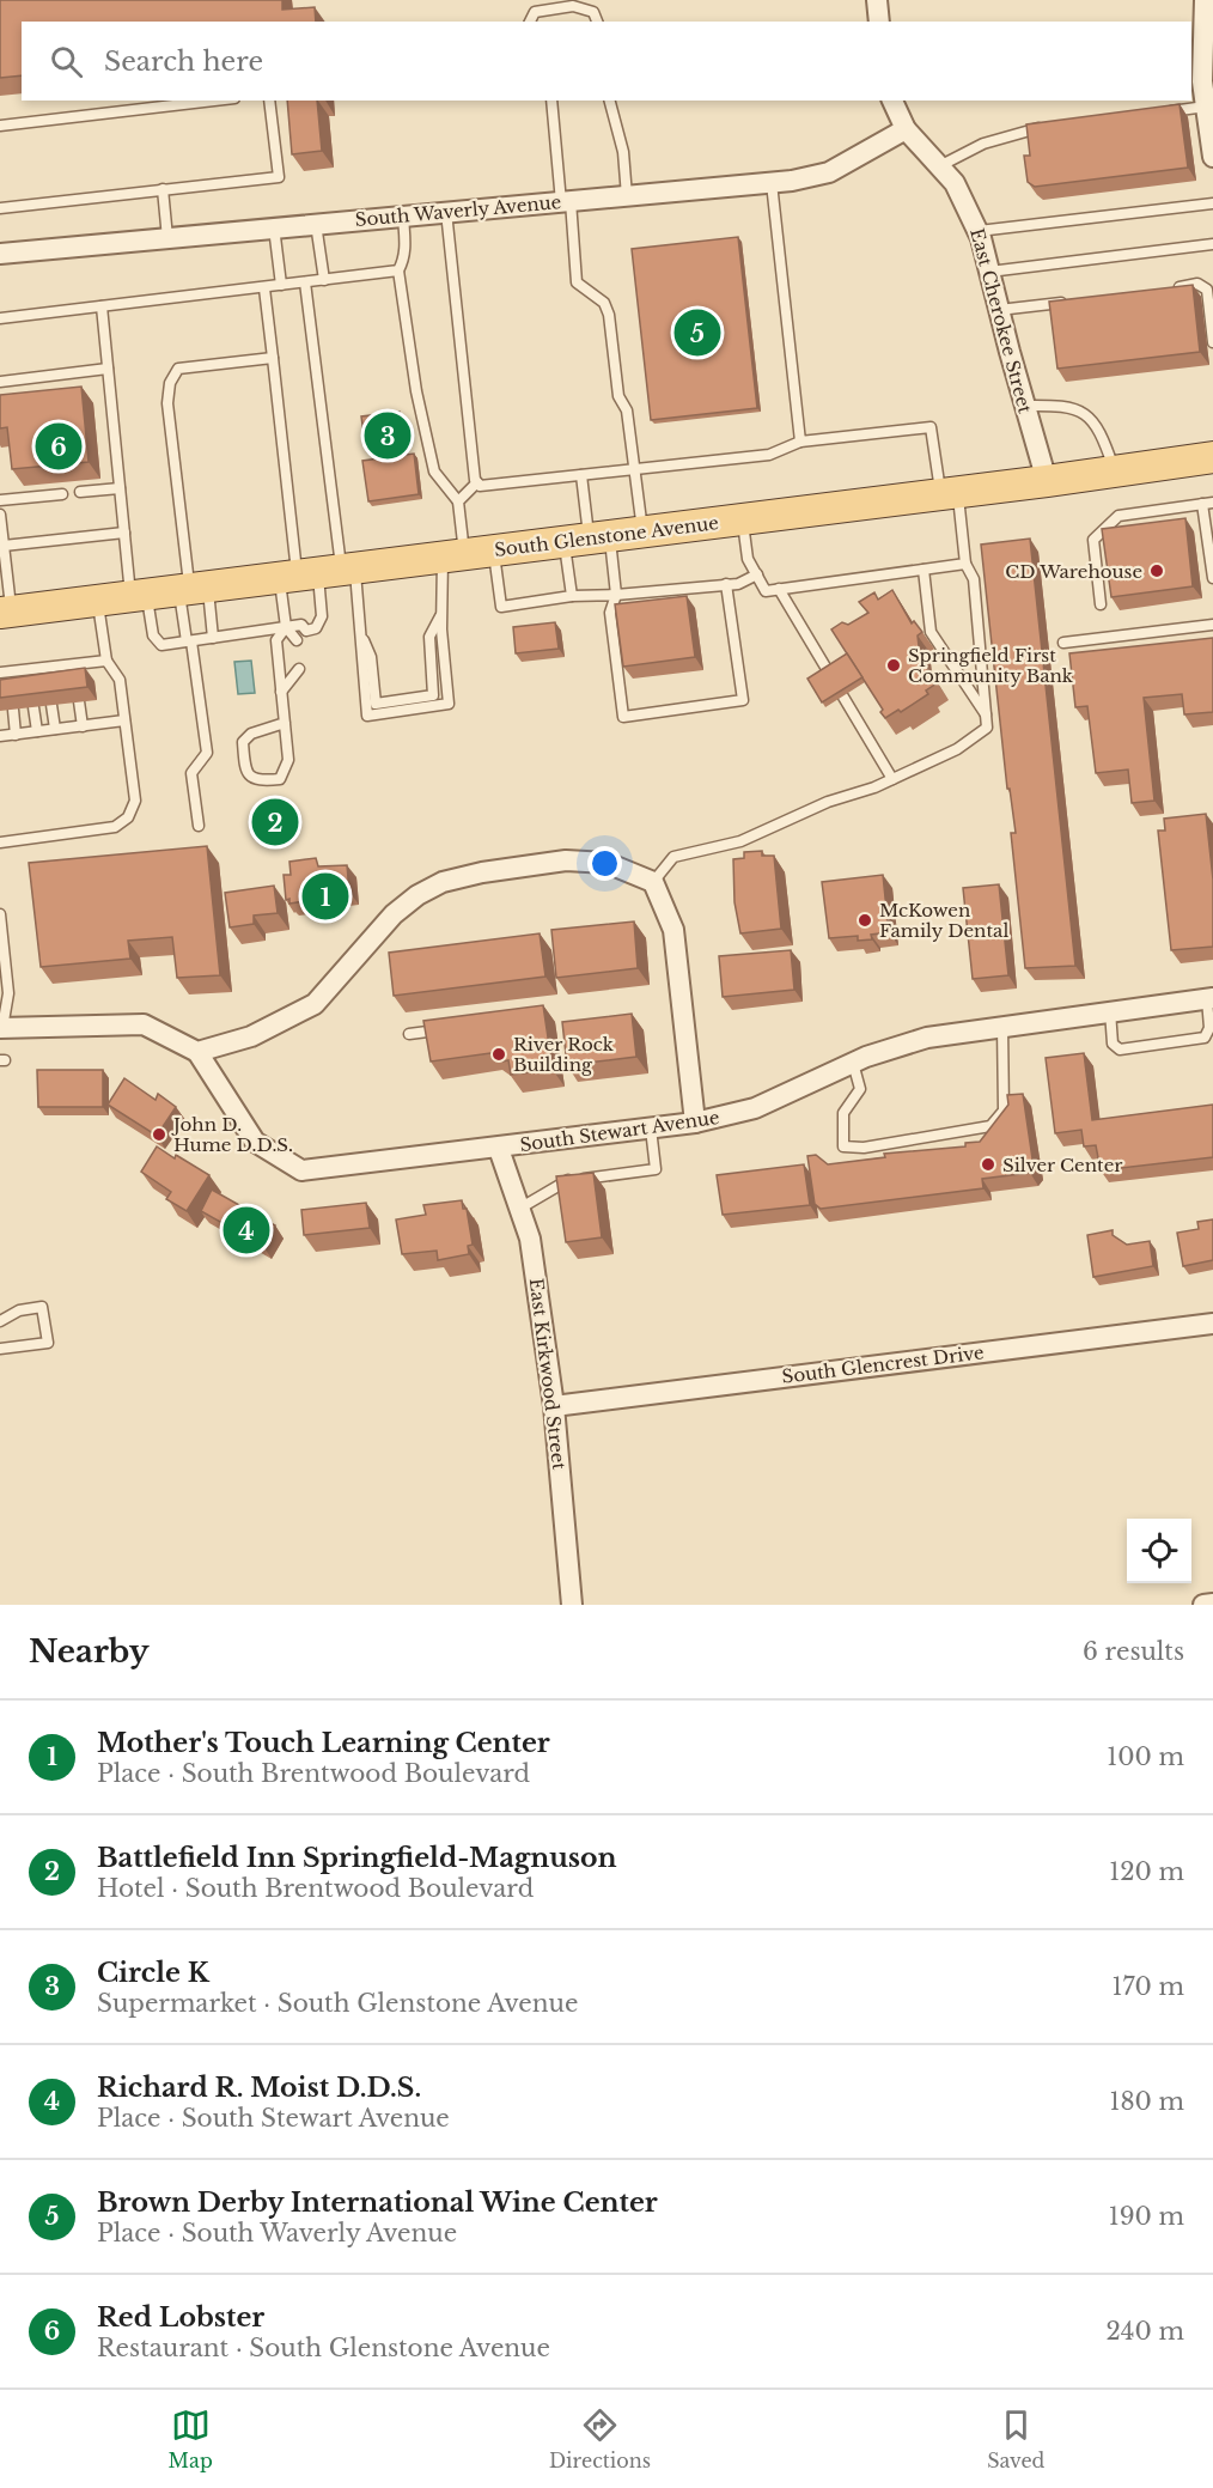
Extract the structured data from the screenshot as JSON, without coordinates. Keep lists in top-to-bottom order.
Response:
{
  "streets": {
    "main road": ["South Glenstone Avenue"],
    "street": [
      "South Waverly Avenue",
      "East Cherokee Street",
      "South Stewart Avenue",
      "South Glencrest Drive",
      "East Kirkwood Street"
    ]
  },
  "crossings": [
    ["South Waverly Avenue", "East Cherokee Street"],
    ["East Cherokee Street", "South Glenstone Avenue"],
    ["South Stewart Avenue", "East Kirkwood Street"],
    ["South Glencrest Drive", "East Kirkwood Street"]
  ],
  "places": [
    "CD Warehouse",
    "Springfield First Community Bank",
    "McKowen Family Dental",
    "River Rock Building",
    "John D. Hume D.D.S.",
    "Silver Center"
  ],
  "page": {
    "search": "Search here",
    "pins": [
      "5",
      "3",
      "6",
      "2",
      "1",
      "4"
    ],
    "heading": ["Nearby", "6 results"],
    "list": [
      {
        "mark": "1",
        "name": "Mother's Touch Learning Center",
        "note": "Place · South Brentwood Boulevard",
        "value": "100 m"
      },
      {
        "mark": "2",
        "name": "Battlefield Inn Springfield-Magnuson",
        "note": "Hotel · South Brentwood Boulevard",
        "value": "120 m"
      },
      {
        "mark": "3",
        "name": "Circle K",
        "note": "Supermarket · South Glenstone Avenue",
        "value": "170 m"
      },
      {
        "mark": "4",
        "name": "Richard R. Moist D.D.S.",
        "note": "Place · South Stewart Avenue",
        "value": "180 m"
      },
      {
        "mark": "5",
        "name": "Brown Derby International Wine Center",
        "note": "Place · South Waverly Avenue",
        "value": "190 m"
      },
      {
        "mark": "6",
        "name": "Red Lobster",
        "note": "Restaurant · South Glenstone Avenue",
        "value": "240 m"
      }
    ],
    "nav": ["Map", "Directions", "Saved"]
  }
}
